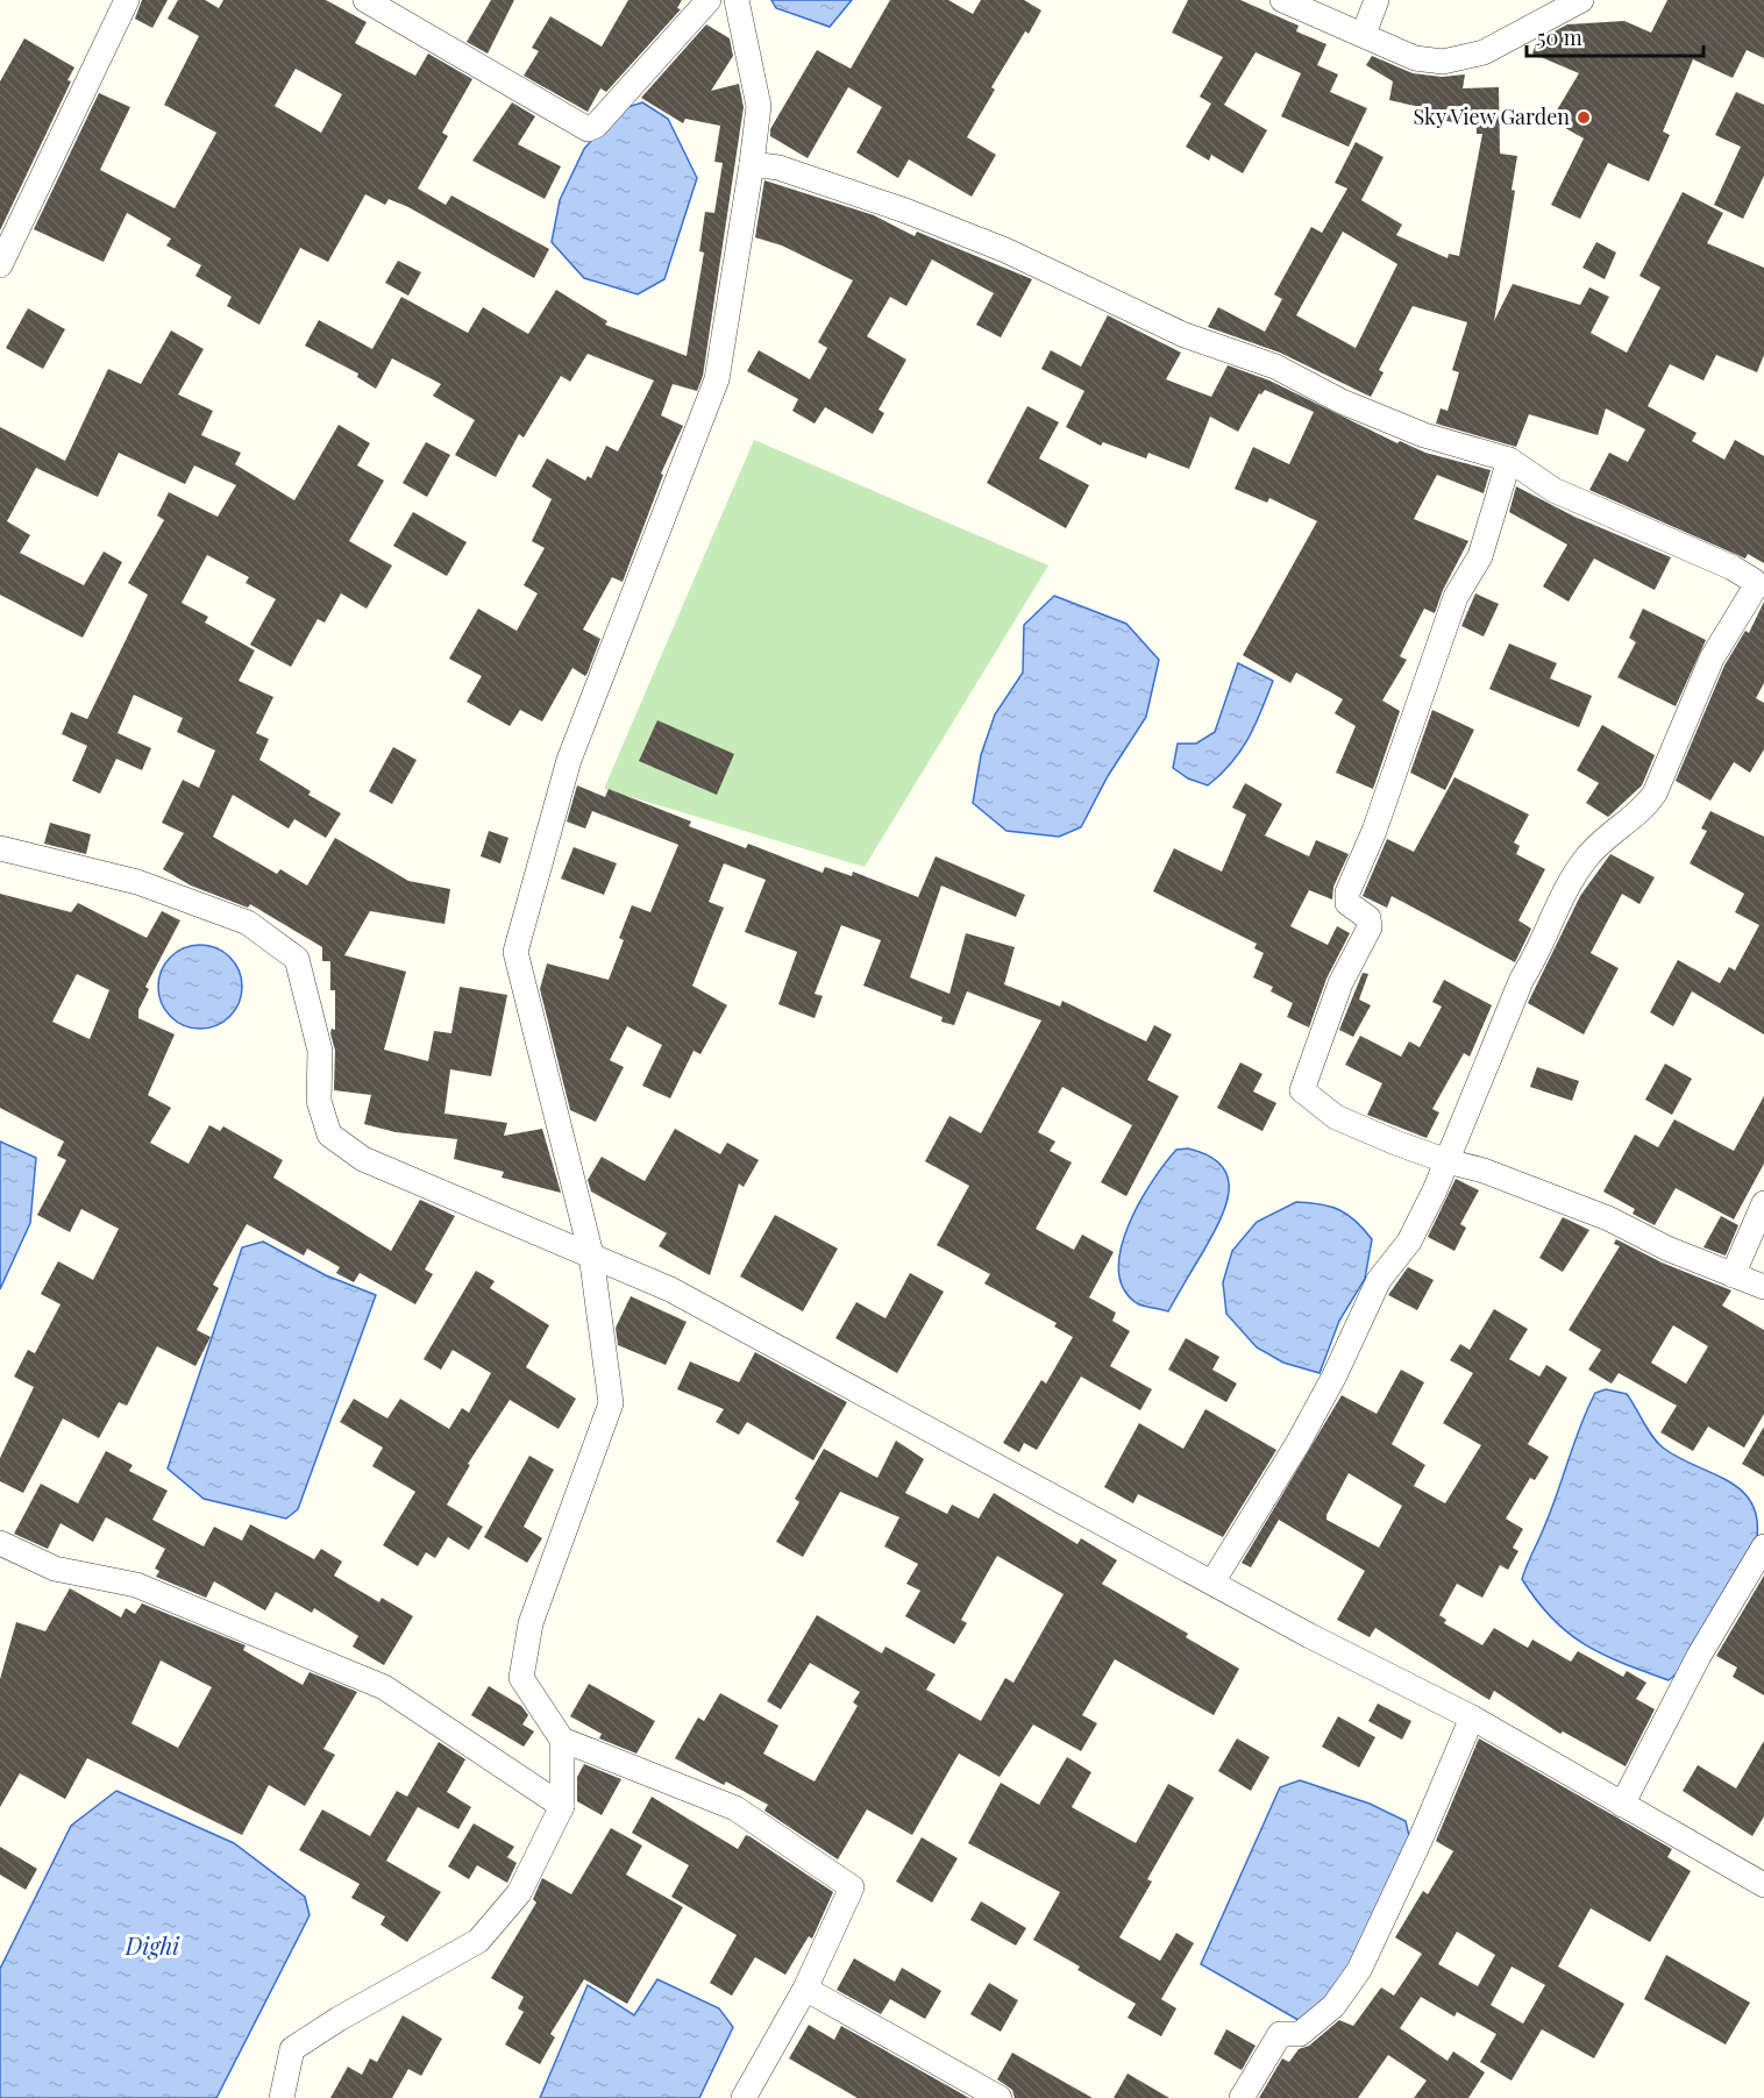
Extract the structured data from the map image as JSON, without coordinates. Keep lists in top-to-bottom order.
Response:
{
  "water": ["Dighi"],
  "places": ["Sky View Garden"],
  "scale_bar": "50 m"
}
